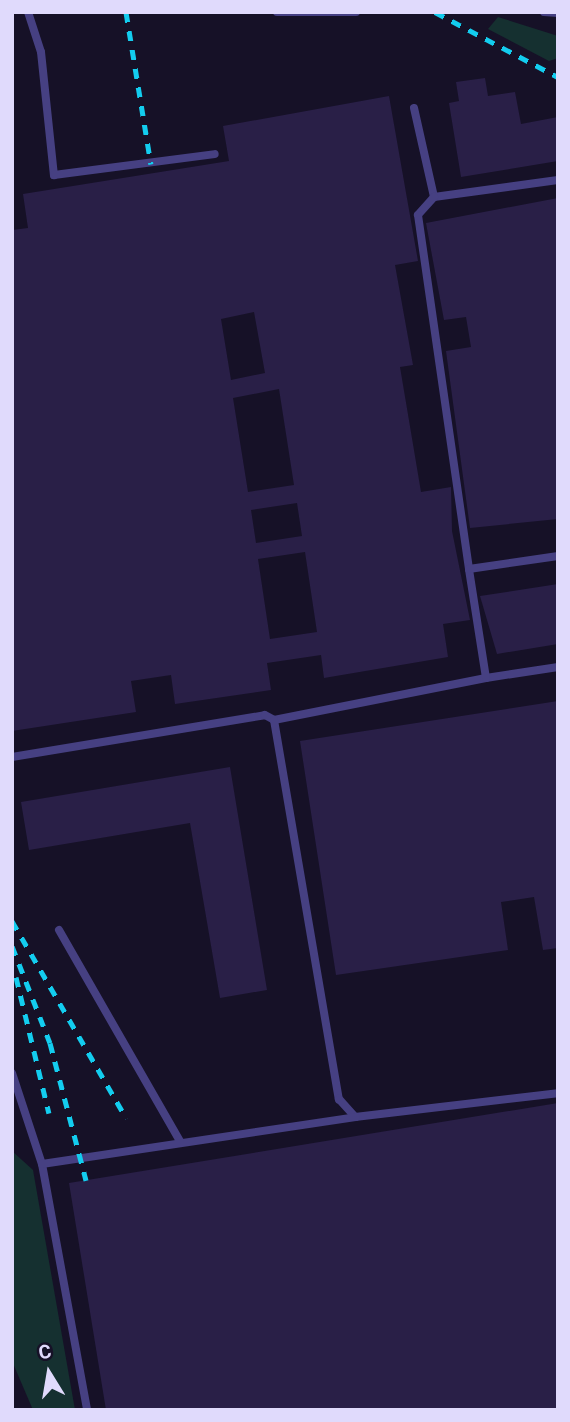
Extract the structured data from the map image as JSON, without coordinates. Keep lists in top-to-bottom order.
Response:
{
  "north": "top"
}
